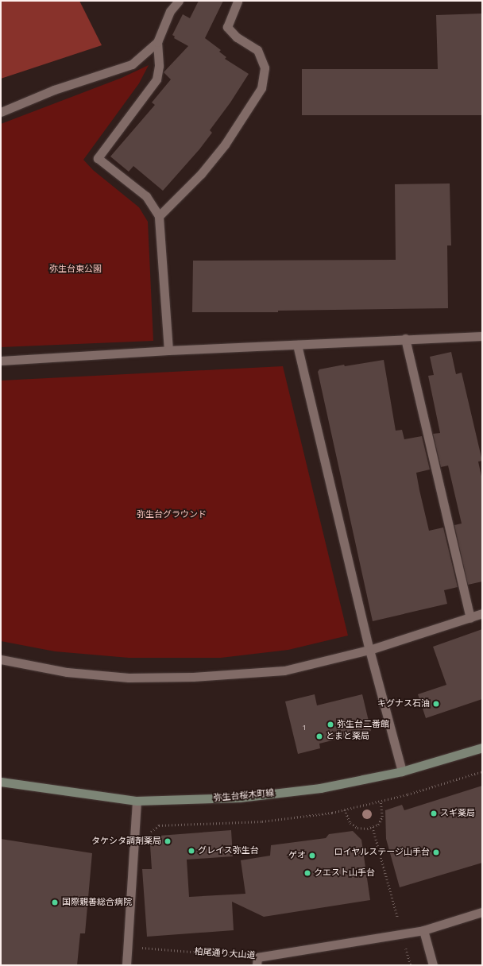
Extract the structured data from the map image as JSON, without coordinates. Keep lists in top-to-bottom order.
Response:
{
  "streets": {
    "main road": ["弥生台桜木町線"],
    "street": ["柏尾通り大山道"]
  },
  "parks": ["弥生台東公園", "弥生台グラウンド"],
  "places": [
    "キグナス石油",
    "弥生台二番館",
    "とまと薬局",
    "スギ薬局",
    "タケシタ調剤薬局",
    "グレイス弥生台",
    "ロイヤルステージ山手台",
    "ゲオ",
    "クエスト山手台",
    "国際親善総合病院"
  ],
  "house_numbers": ["1"]
}
